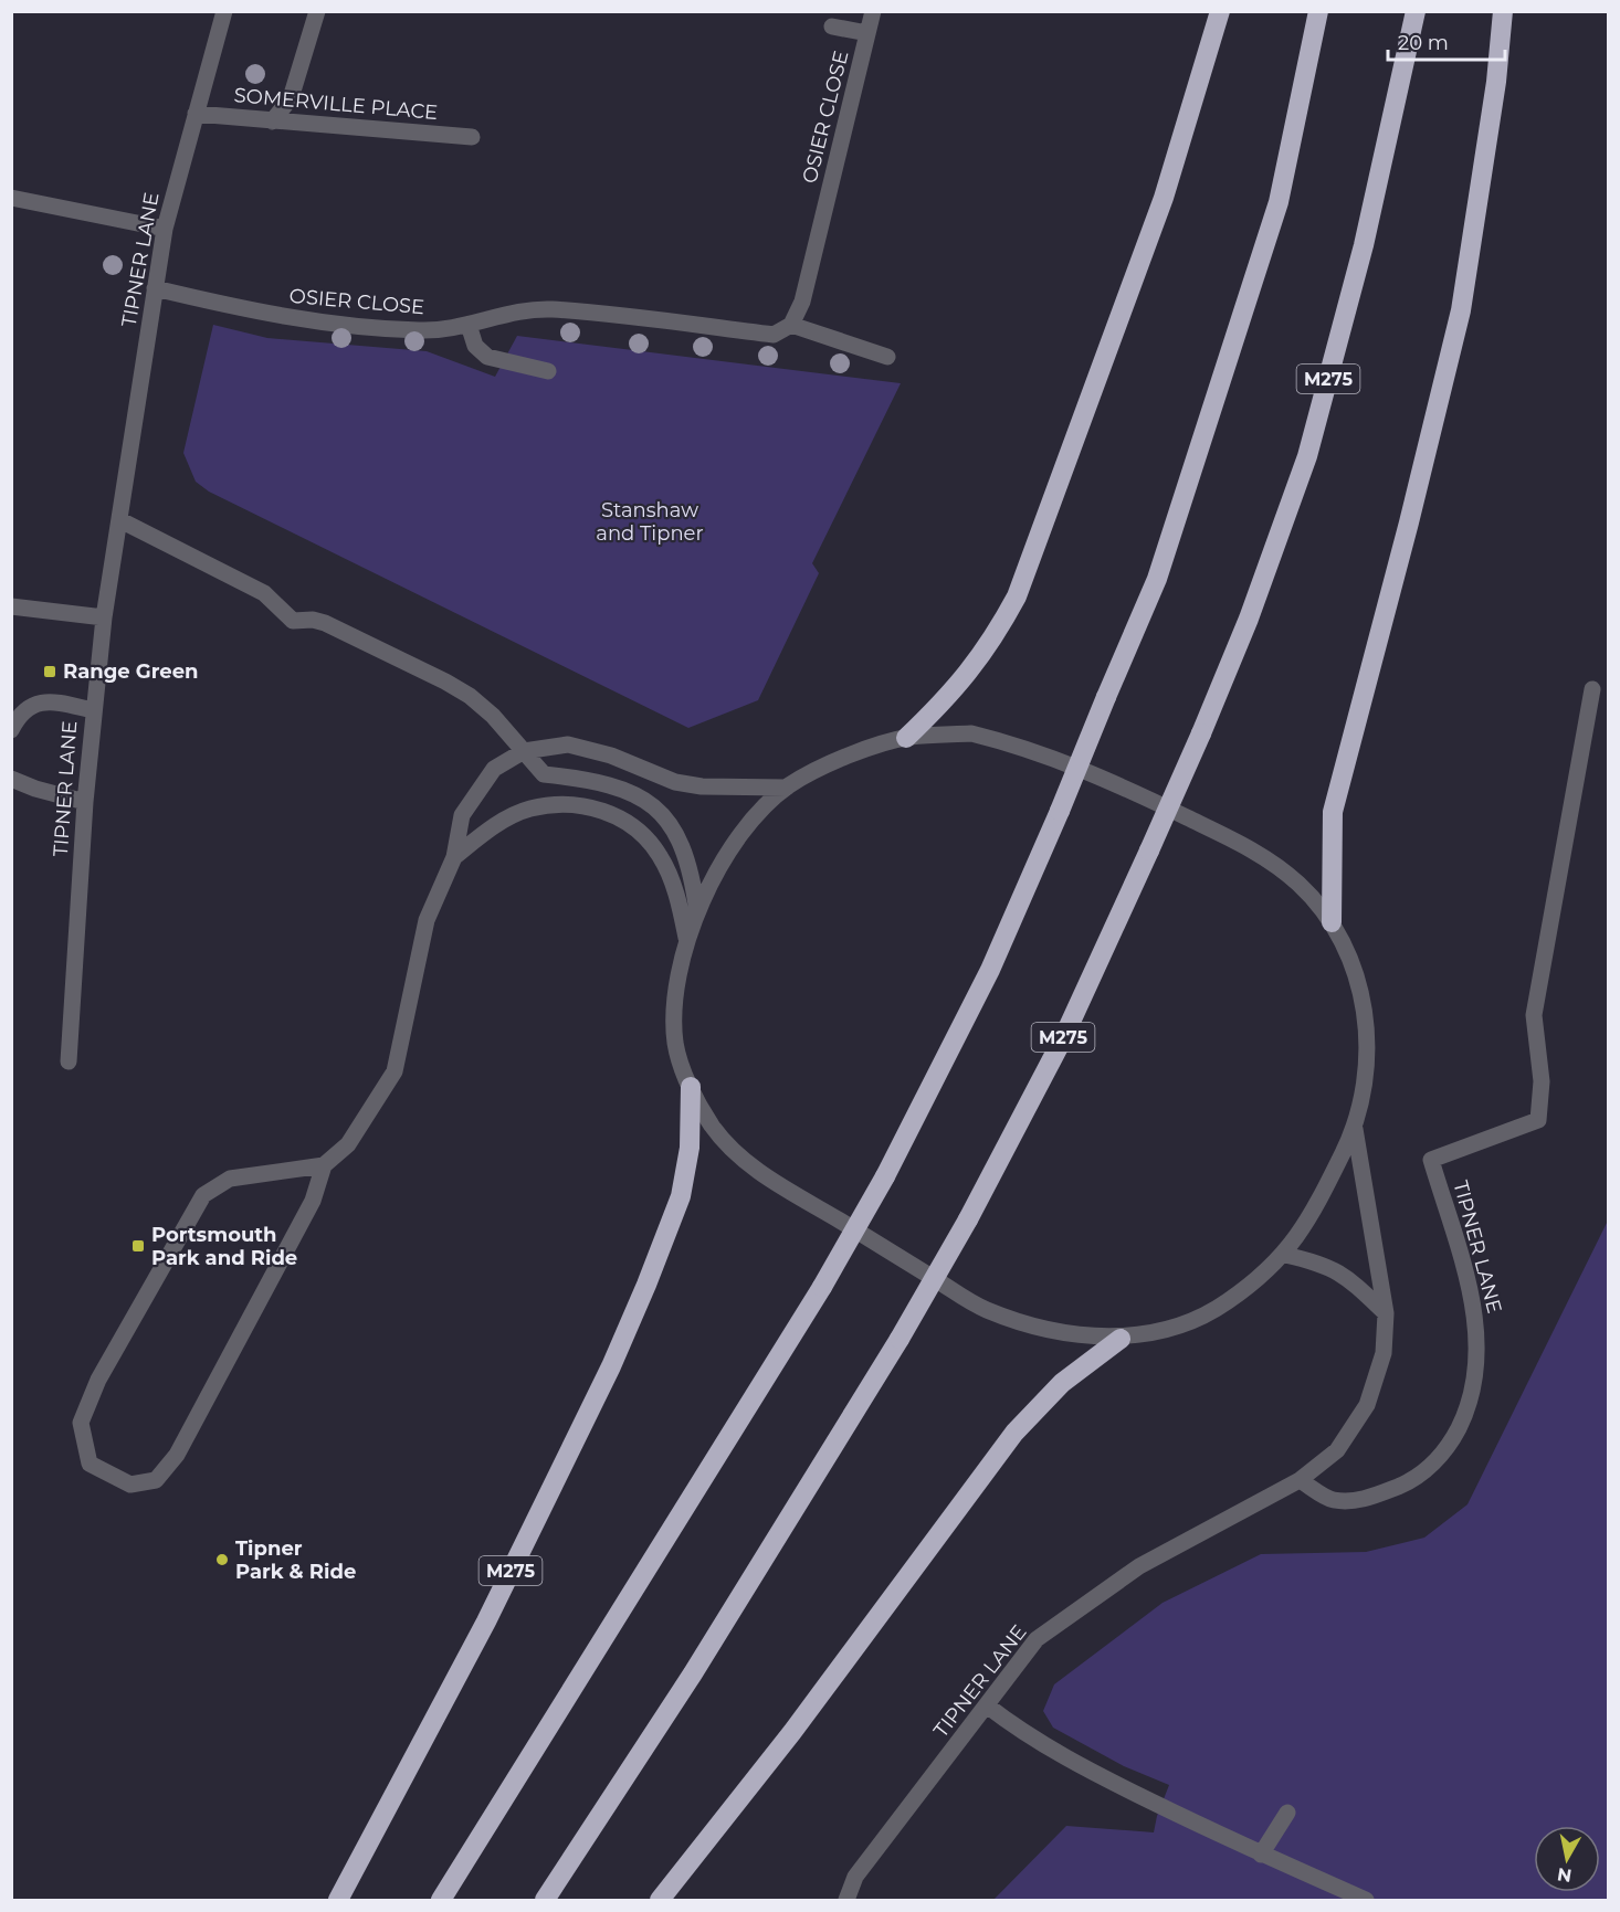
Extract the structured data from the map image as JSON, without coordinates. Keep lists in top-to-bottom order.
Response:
{
  "streets": {
    "highway": ["M275"],
    "street": ["SOMERVILLE PLACE", "OSIER CLOSE", "TIPNER LANE"]
  },
  "crossings": [
    ["SOMERVILLE PLACE", "TIPNER LANE"],
    ["OSIER CLOSE", "TIPNER LANE"]
  ],
  "parks": ["Stanshaw and Tipner"],
  "places": {
    "transit": ["Range Green", "Portsmouth Park and Ride"],
    "other": ["Tipner Park & Ride"]
  },
  "scale_bar": "20 m",
  "north": "bottom"
}
